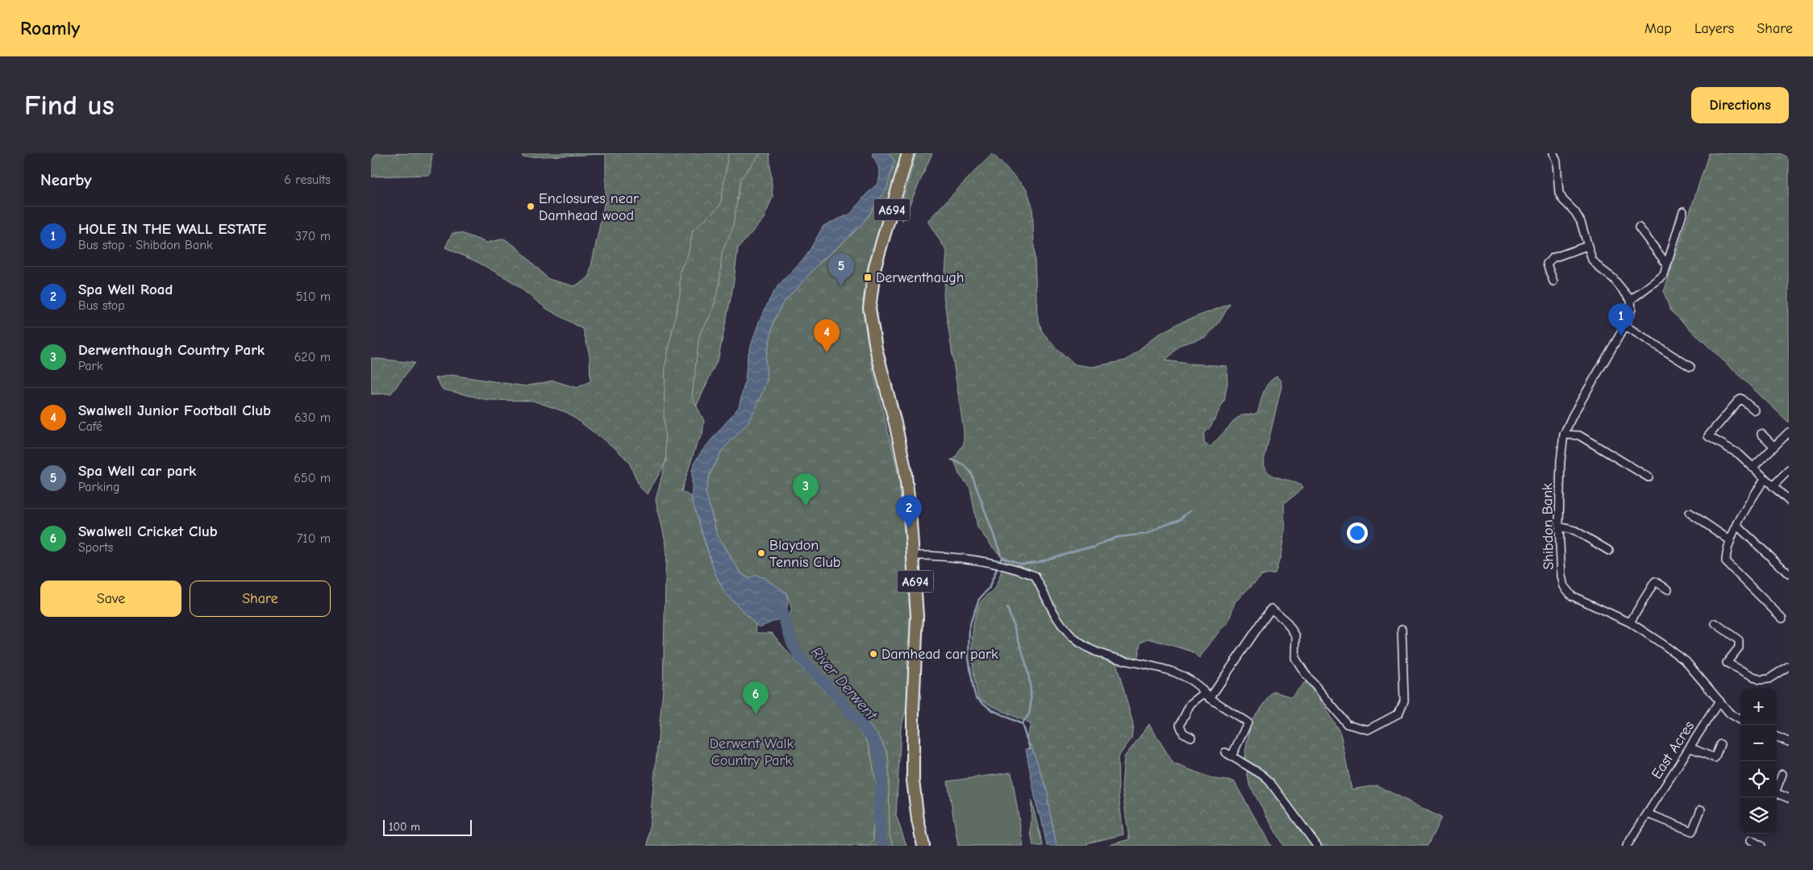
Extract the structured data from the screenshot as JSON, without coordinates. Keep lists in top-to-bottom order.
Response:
{
  "streets": {
    "main road": ["A694"],
    "street": ["Shibdon Bank", "East Acres"]
  },
  "crossings": [
    ["Shibdon Bank", "East Acres"]
  ],
  "water": ["River Derwent"],
  "parks": ["Derwent Walk Country Park"],
  "places": {
    "other": ["Enclosures near Damhead wood", "Blaydon Tennis Club", "Damhead car park"],
    "transit": ["Derwenthaugh"]
  },
  "scale_bar": "100 m",
  "page": {
    "header": "Roamly",
    "nav": ["Map", "Layers", "Share"],
    "buttons": [
      "Directions",
      ["Save", "Share"]
    ],
    "title": "Find us",
    "heading": ["Nearby", "6 results"],
    "list": [
      {
        "mark": "1",
        "name": "HOLE IN THE WALL ESTATE",
        "note": "Bus stop · Shibdon Bank",
        "value": "370 m"
      },
      {
        "mark": "2",
        "name": "Spa Well Road",
        "note": "Bus stop",
        "value": "510 m"
      },
      {
        "mark": "3",
        "name": "Derwenthaugh Country Park",
        "note": "Park",
        "value": "620 m"
      },
      {
        "mark": "4",
        "name": "Swalwell Junior Football Club",
        "note": "Café",
        "value": "630 m"
      },
      {
        "mark": "5",
        "name": "Spa Well car park",
        "note": "Parking",
        "value": "650 m"
      },
      {
        "mark": "6",
        "name": "Swalwell Cricket Club",
        "note": "Sports",
        "value": "710 m"
      }
    ],
    "pins": [
      "5",
      "1",
      "4",
      "3",
      "2",
      "6"
    ],
    "map_buttons": ["+", "−"],
    "scale": "100 m"
  }
}
